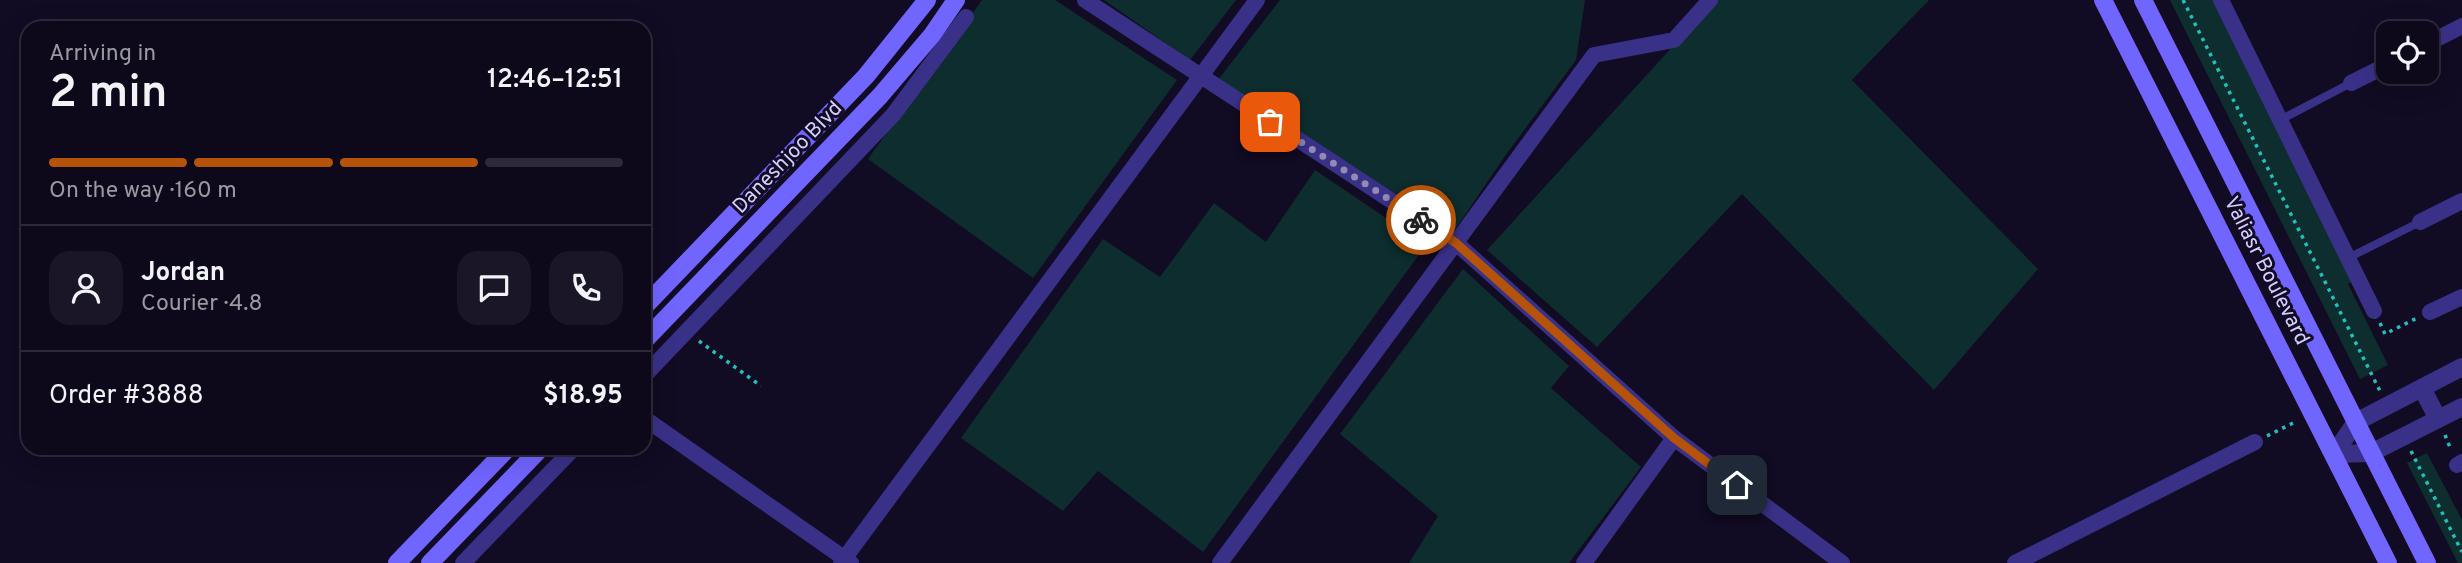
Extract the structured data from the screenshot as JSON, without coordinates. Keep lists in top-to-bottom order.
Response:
{
  "streets": {
    "main road": ["Daneshjoo Blvd", "Valiasr Boulevard"]
  },
  "page": {
    "heading": ["2 min", "Arriving in", "12:46–12:51"],
    "panel": [
      "Jordan",
      "Courier · 4.8",
      "Order #3888",
      "$18.95"
    ],
    "bar": "On the way · 160 m"
  }
}
